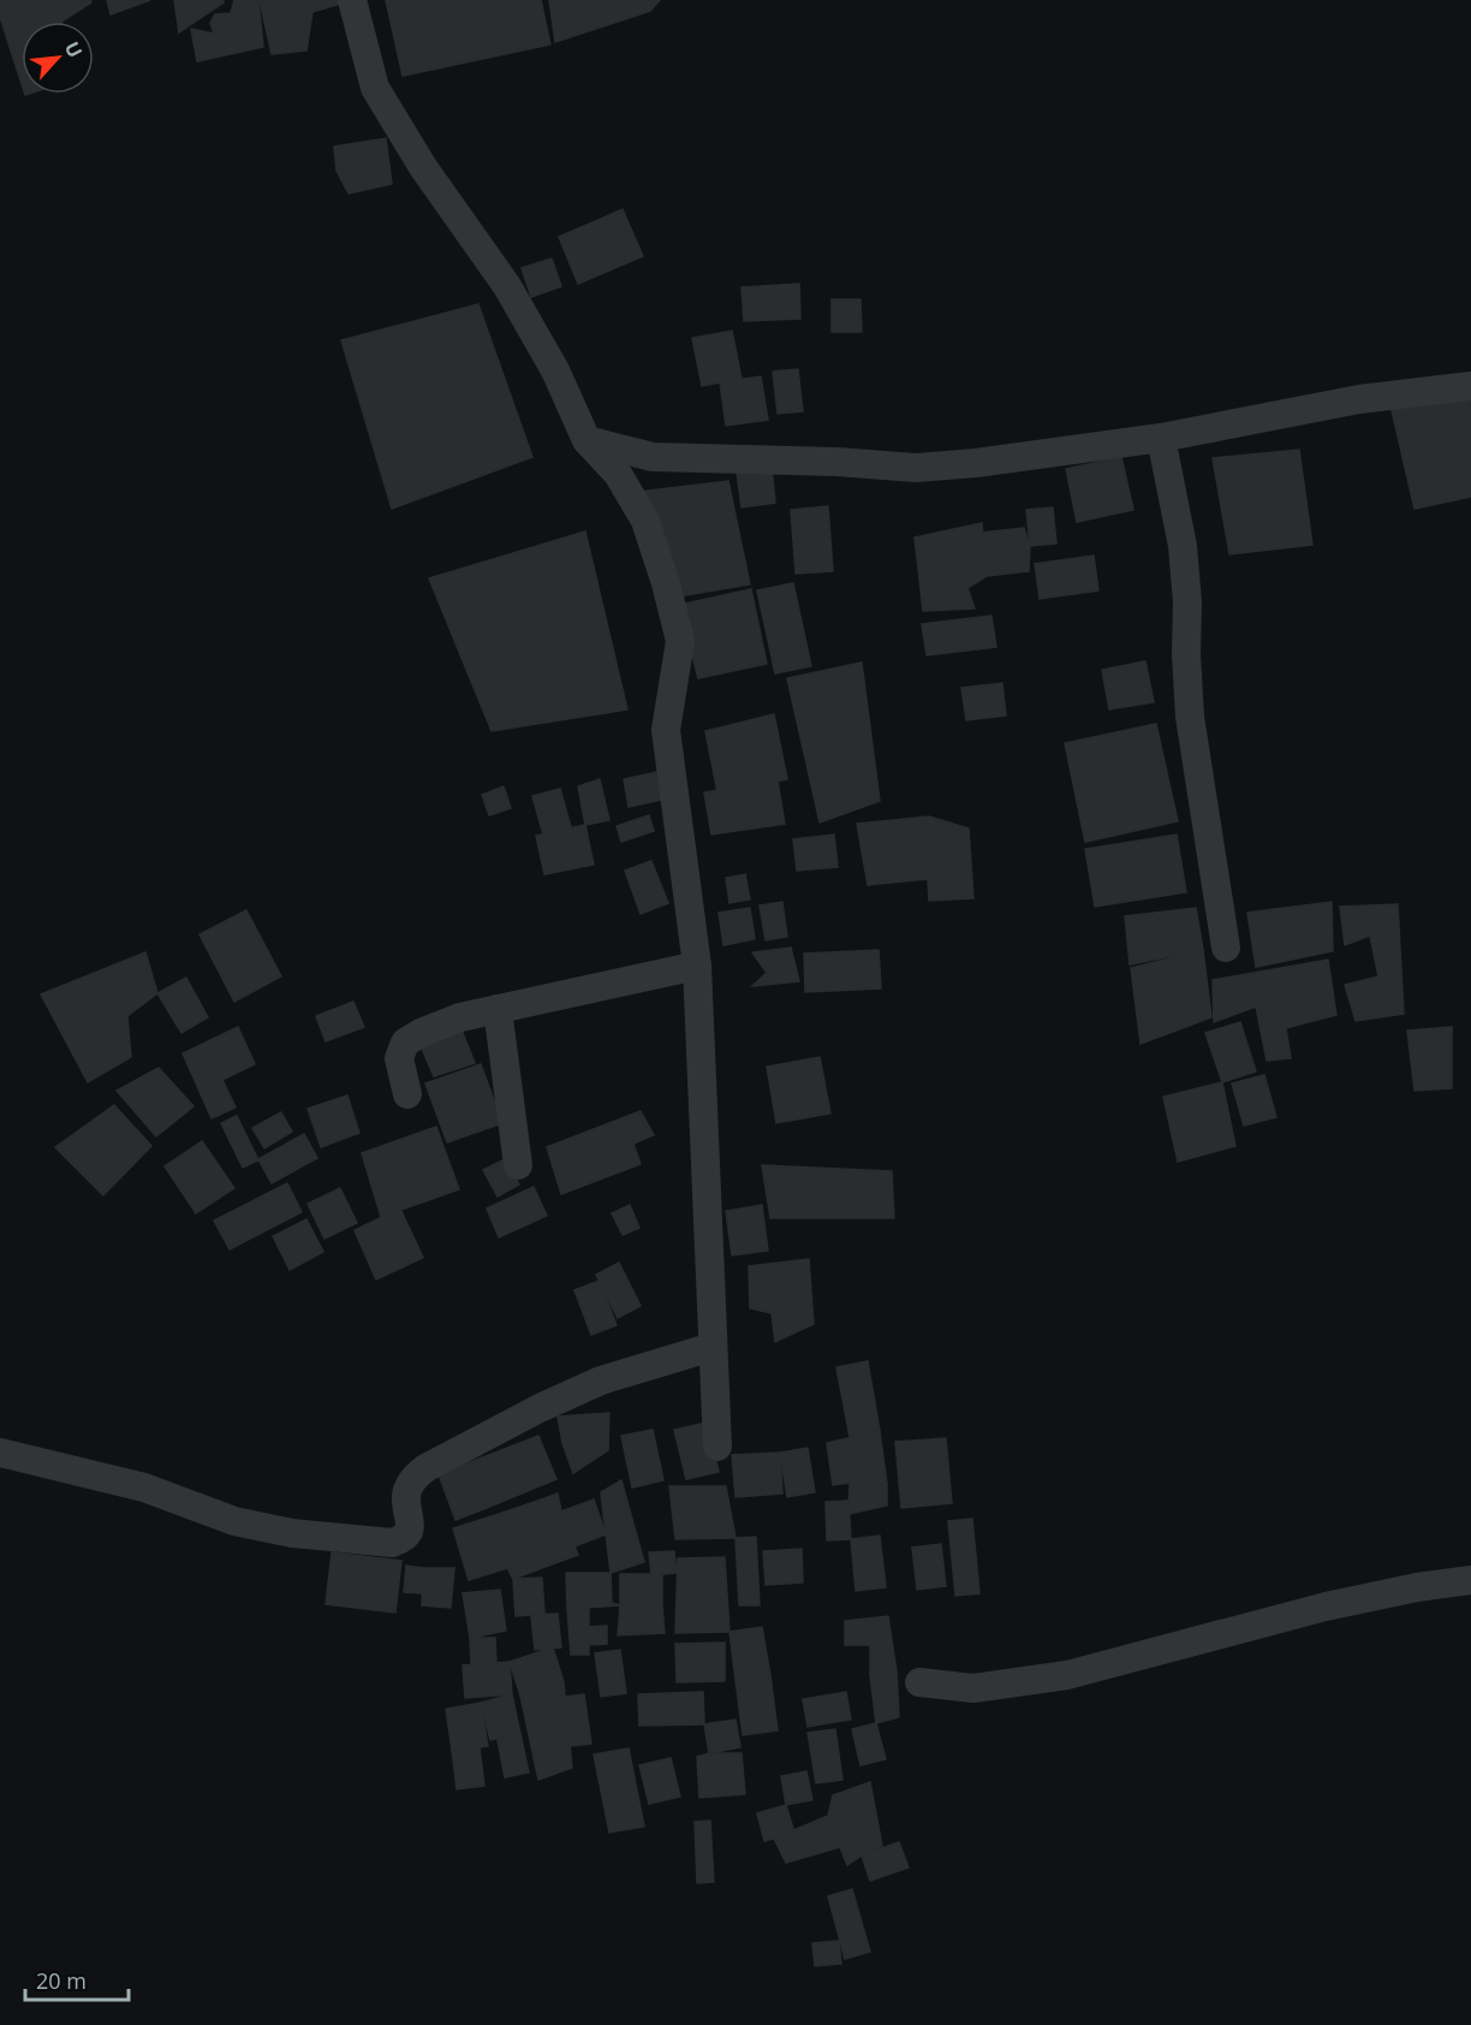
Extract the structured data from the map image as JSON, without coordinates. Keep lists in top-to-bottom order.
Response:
{
  "scale_bar": "20 m",
  "north": "top right"
}
